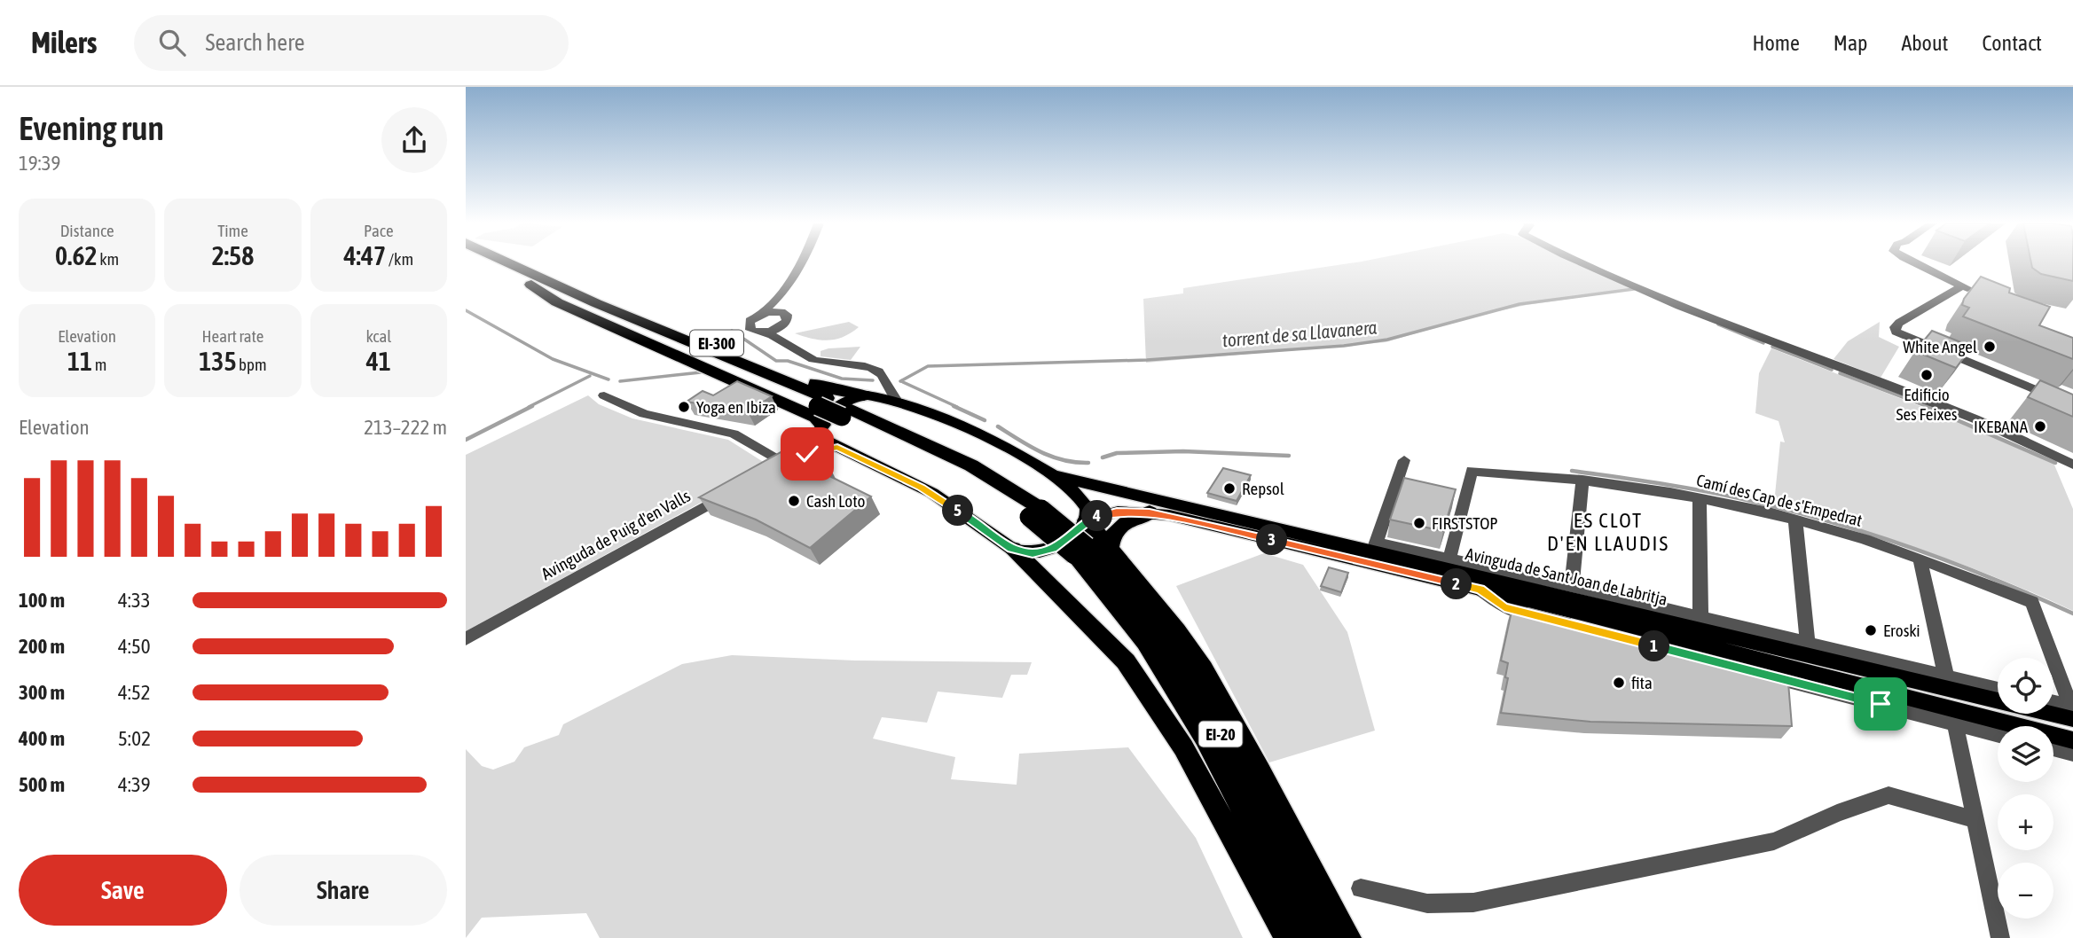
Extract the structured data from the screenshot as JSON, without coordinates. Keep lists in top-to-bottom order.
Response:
{
  "streets": {
    "highway": ["EI-300", "EI-20"],
    "main road": ["Avinguda de Sant Joan de Labritja"],
    "street": ["Camí des Cap de s'Empedrat", "Avinguda de Puig d'en Valls"]
  },
  "crossings": [
    ["EI-300", "Avinguda de Sant Joan de Labritja"],
    ["EI-300", "EI-20"],
    ["Camí des Cap de s'Empedrat", "Avinguda de Sant Joan de Labritja"]
  ],
  "districts": ["ES CLOT D'EN LLAUDIS"],
  "water": ["torrent de sa Llavanera"],
  "places": [
    "White Angel",
    "Edificio Ses Feixes",
    "Yoga en Ibiza",
    "IKEBANA",
    "Repsol",
    "Cash Loto",
    "FIRSTSTOP",
    "Eroski",
    "fita"
  ],
  "page": {
    "header": "Milers",
    "search": "Search here",
    "nav": [
      "Home",
      "Map",
      "About",
      "Contact"
    ],
    "heading": ["Evening run", "19:39"],
    "stats": [
      ["Distance", "0.62 km"],
      ["Time", "2:58"],
      ["Pace", "4:47 /km"],
      ["Elevation", "11 m"],
      ["Heart rate", "135 bpm"],
      ["kcal", "41"]
    ],
    "chart": ["Elevation", "213–222 m"],
    "pins": [
      "5",
      "4",
      "3",
      "2",
      "1"
    ],
    "list": [
      {
        "name": "100 m",
        "note": "4:33"
      },
      {
        "name": "200 m",
        "note": "4:50"
      },
      {
        "name": "300 m",
        "note": "4:52"
      },
      {
        "name": "400 m",
        "note": "5:02"
      },
      {
        "name": "500 m",
        "note": "4:39"
      }
    ],
    "map_buttons": ["+", "−"],
    "buttons": ["Save", "Share"]
  }
}
